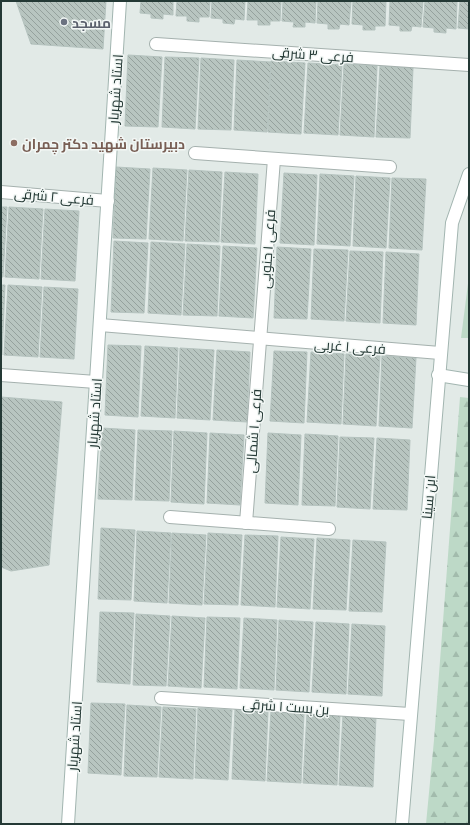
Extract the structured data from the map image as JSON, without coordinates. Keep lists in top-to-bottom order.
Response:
{
  "streets": {
    "street": [
      "فرعی ۳ شرقی",
      "استاد شهریار",
      "فرعی ۲ شرقی",
      "فرعی ۱ جنوبی",
      "فرعی ۱ غربی",
      "فرعی ۱ شمالی",
      "ابن سینا",
      "بن بست ۱ شرقی"
    ]
  },
  "crossings": [
    ["استاد شهریار", "فرعی ۲ شرقی"],
    ["فرعی ۱ جنوبی", "فرعی ۱ غربی"],
    ["فرعی ۱ جنوبی", "فرعی ۱ شمالی"],
    ["فرعی ۱ غربی", "فرعی ۱ شمالی"],
    ["فرعی ۱ غربی", "ابن سینا"],
    ["ابن سینا", "بن بست ۱ شرقی"]
  ],
  "places": ["مسجد", "دبیرستان شهید دکتر چمران"]
}
